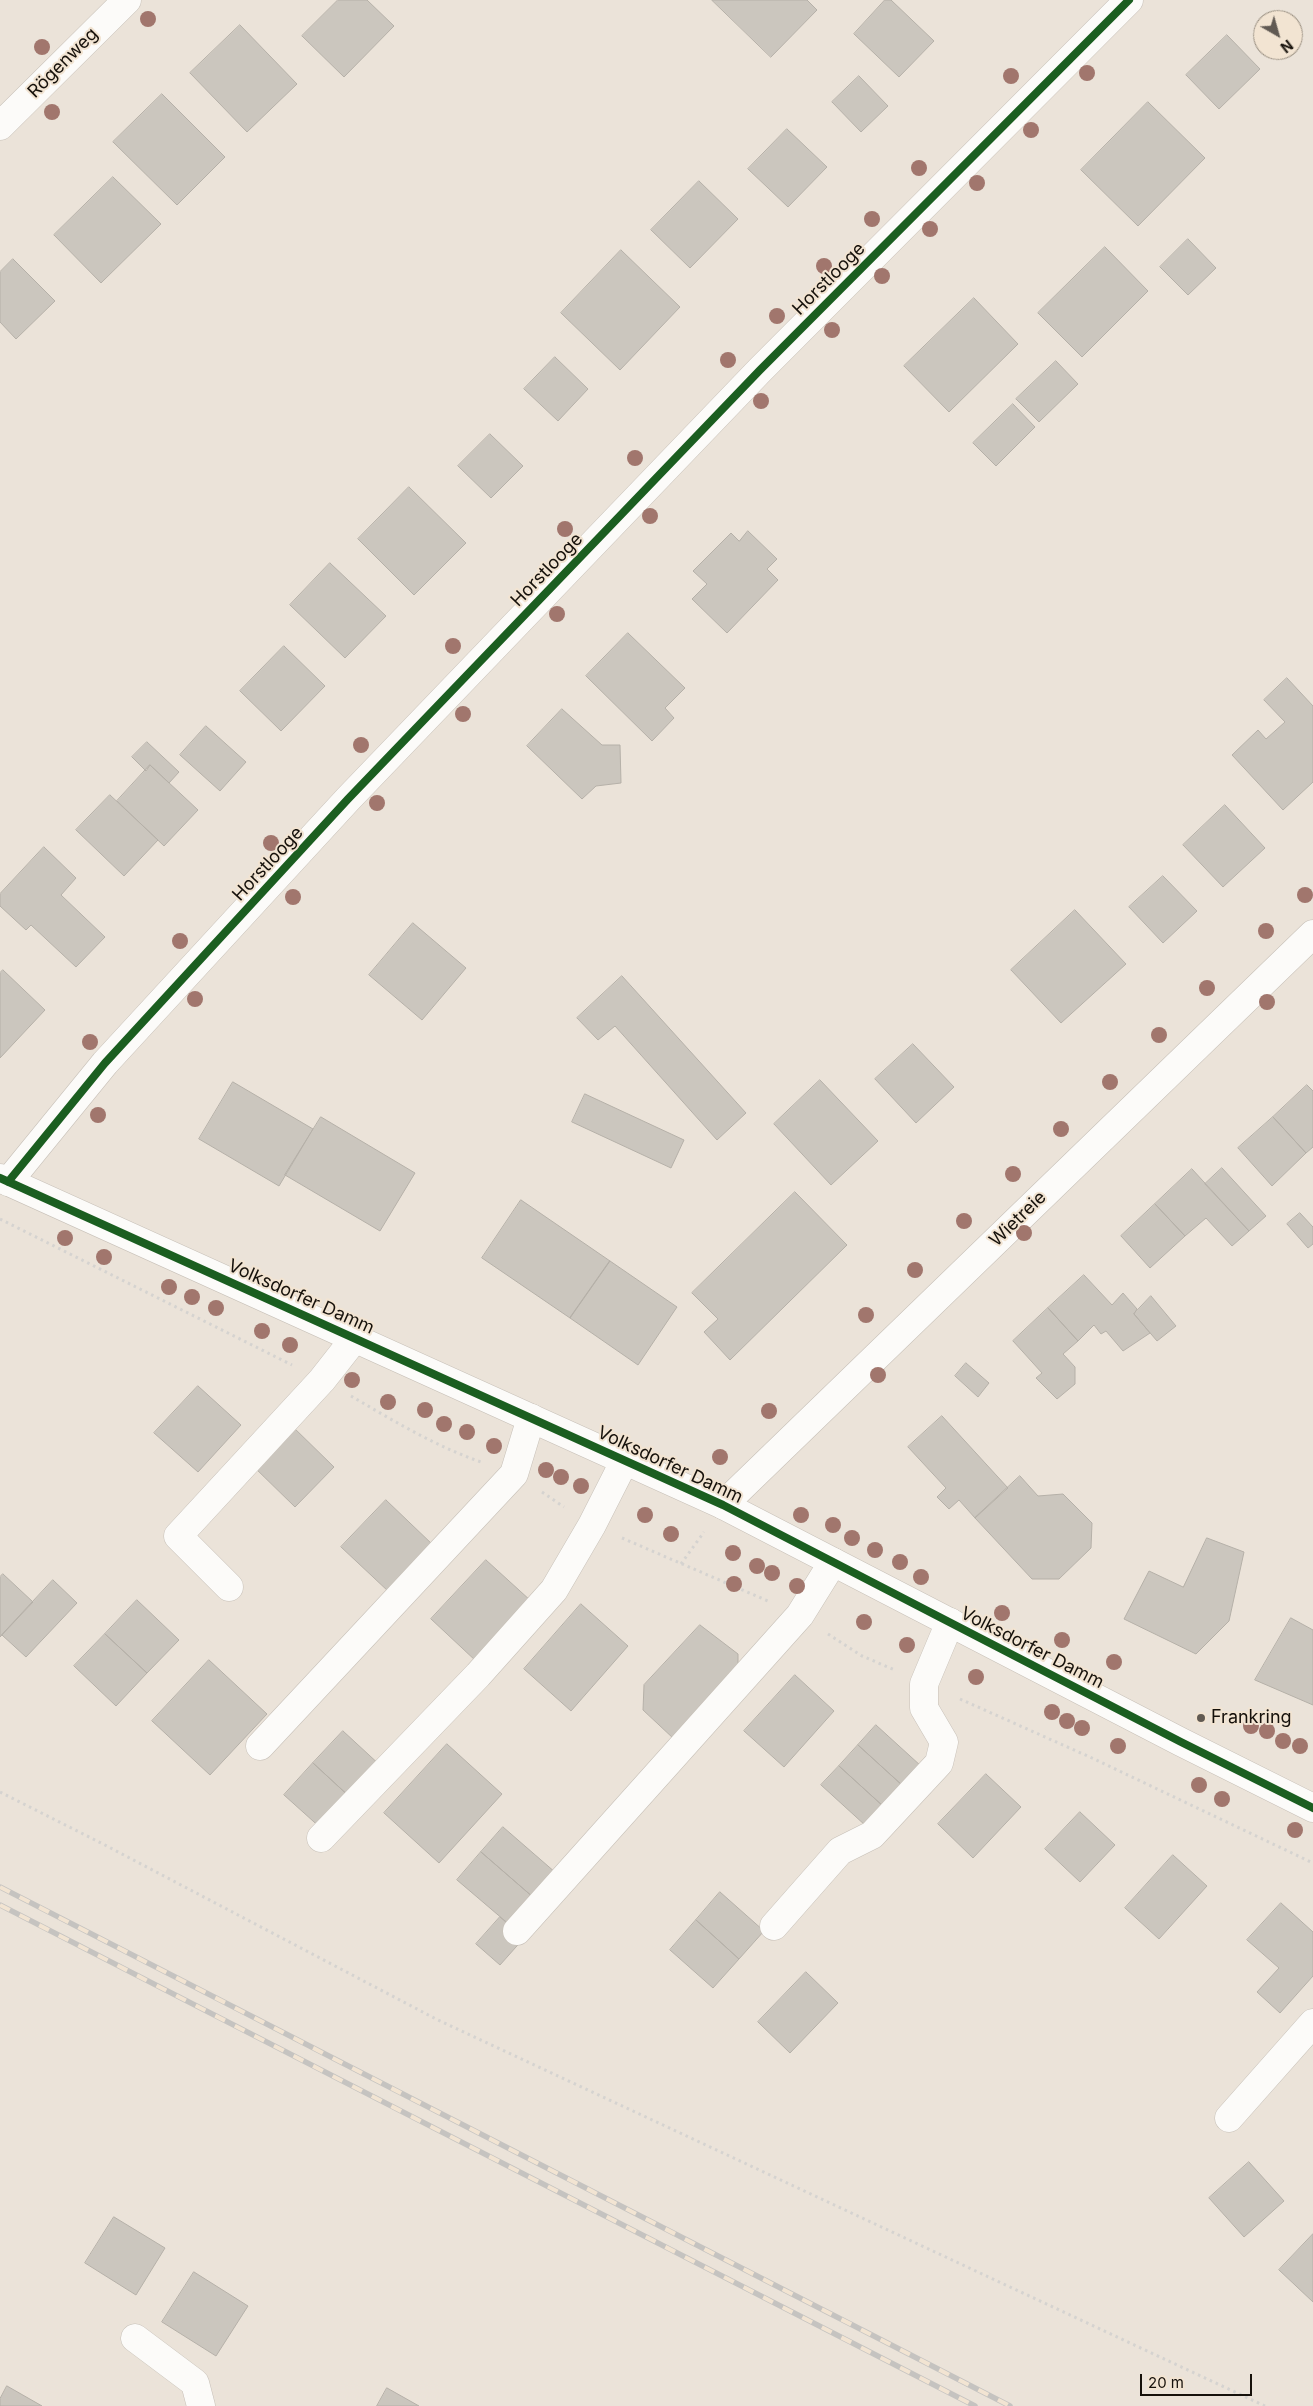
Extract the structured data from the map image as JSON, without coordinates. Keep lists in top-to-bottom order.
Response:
{
  "streets": {
    "street": [
      "Rögenweg",
      "Horstlooge",
      "Wietreie",
      "Volksdorfer Damm"
    ]
  },
  "crossings": [
    ["Horstlooge", "Volksdorfer Damm"],
    ["Wietreie", "Volksdorfer Damm"]
  ],
  "places": ["Frankring"],
  "scale_bar": "20 m",
  "north": "bottom right"
}
